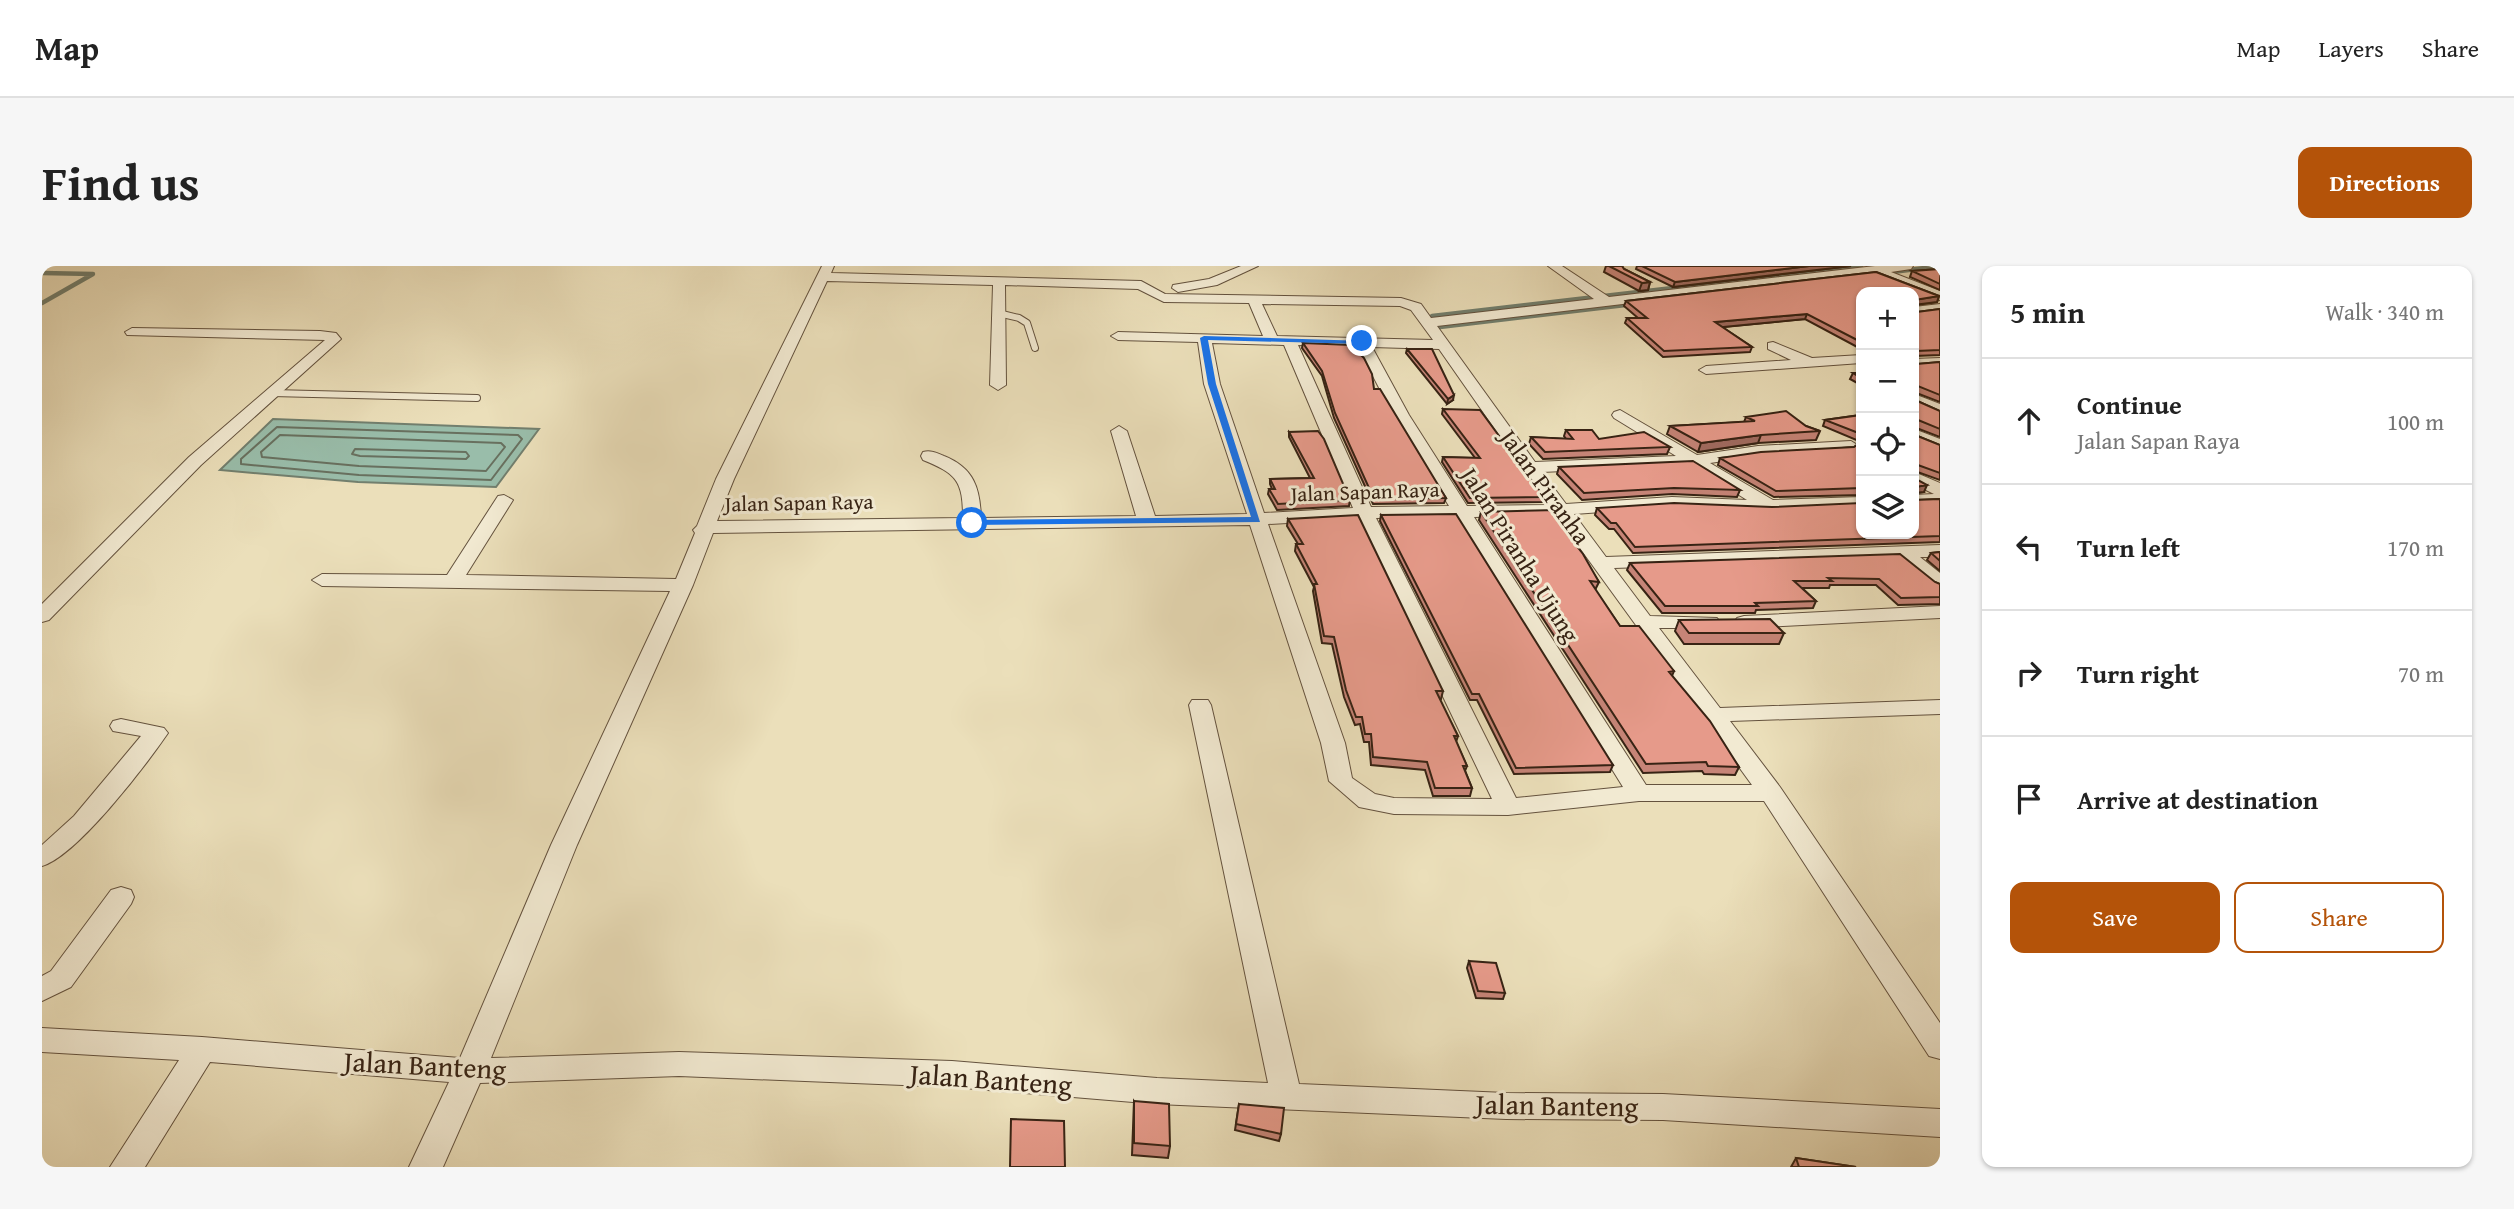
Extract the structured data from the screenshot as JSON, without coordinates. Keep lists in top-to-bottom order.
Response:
{
  "streets": {
    "street": [
      "Jalan Piranha",
      "Jalan Sapan Raya",
      "Jalan Piranha Ujung",
      "Jalan Banteng"
    ]
  },
  "crossings": [
    ["Jalan Piranha", "Jalan Sapan Raya"],
    ["Jalan Sapan Raya", "Jalan Piranha Ujung"]
  ],
  "page": {
    "header": "Map",
    "nav": ["Map", "Layers", "Share"],
    "title": "Find us",
    "buttons": [
      "Directions",
      ["Save", "Share"]
    ],
    "heading": ["5 min", "Walk · 340 m"],
    "map_buttons": ["+", "−"],
    "list": [
      ["Continue", "Jalan Sapan Raya", "100 m"],
      ["Turn left", "170 m"],
      ["Turn right", "70 m"],
      "Arrive at destination"
    ]
  }
}
